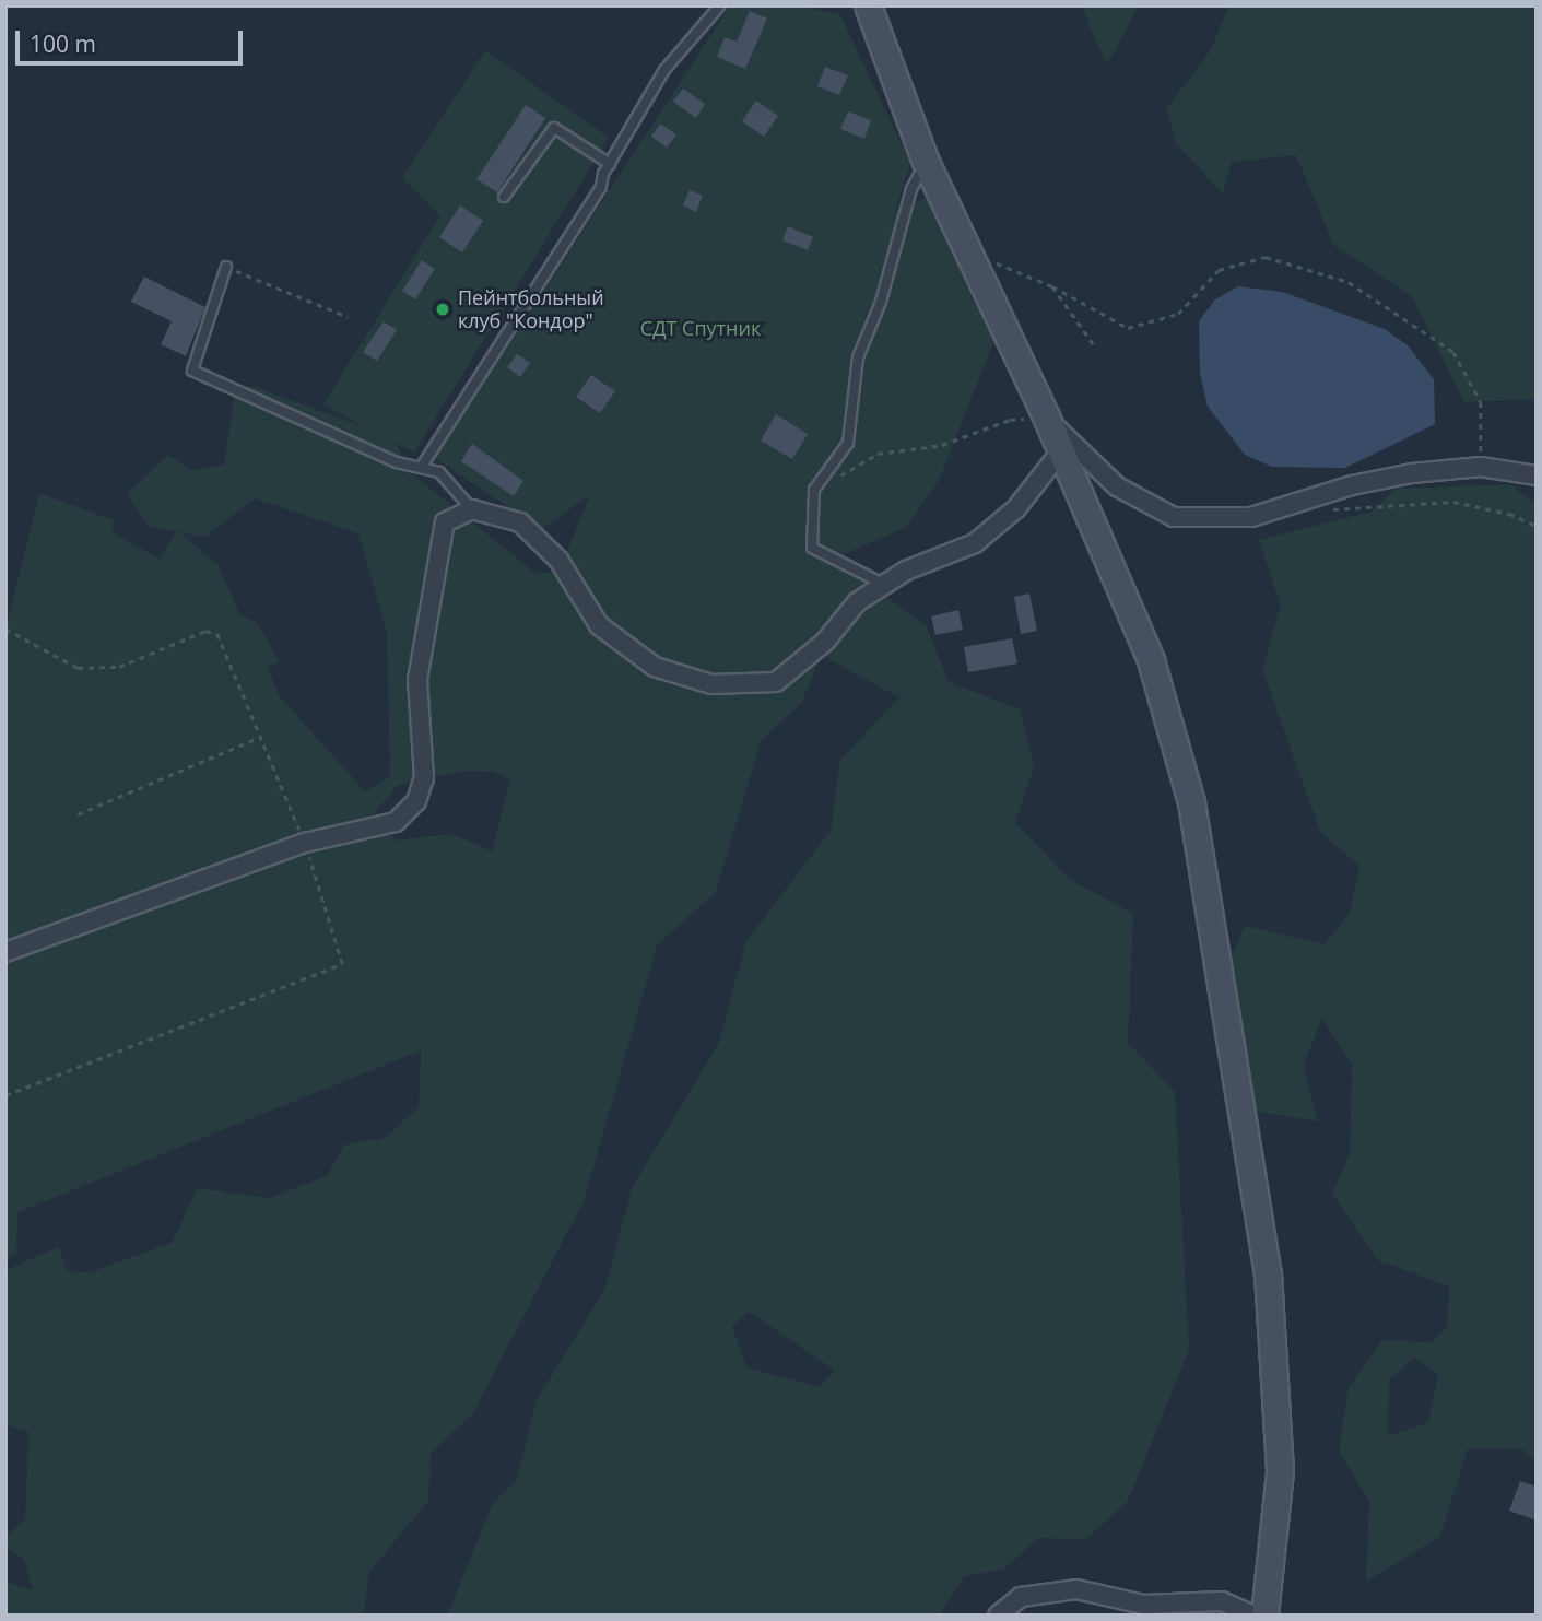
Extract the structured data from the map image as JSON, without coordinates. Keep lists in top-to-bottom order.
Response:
{
  "parks": ["СДТ Спутник"],
  "places": ["Пейнтбольный клуб \"Кондор\""],
  "scale_bar": "100 m"
}
